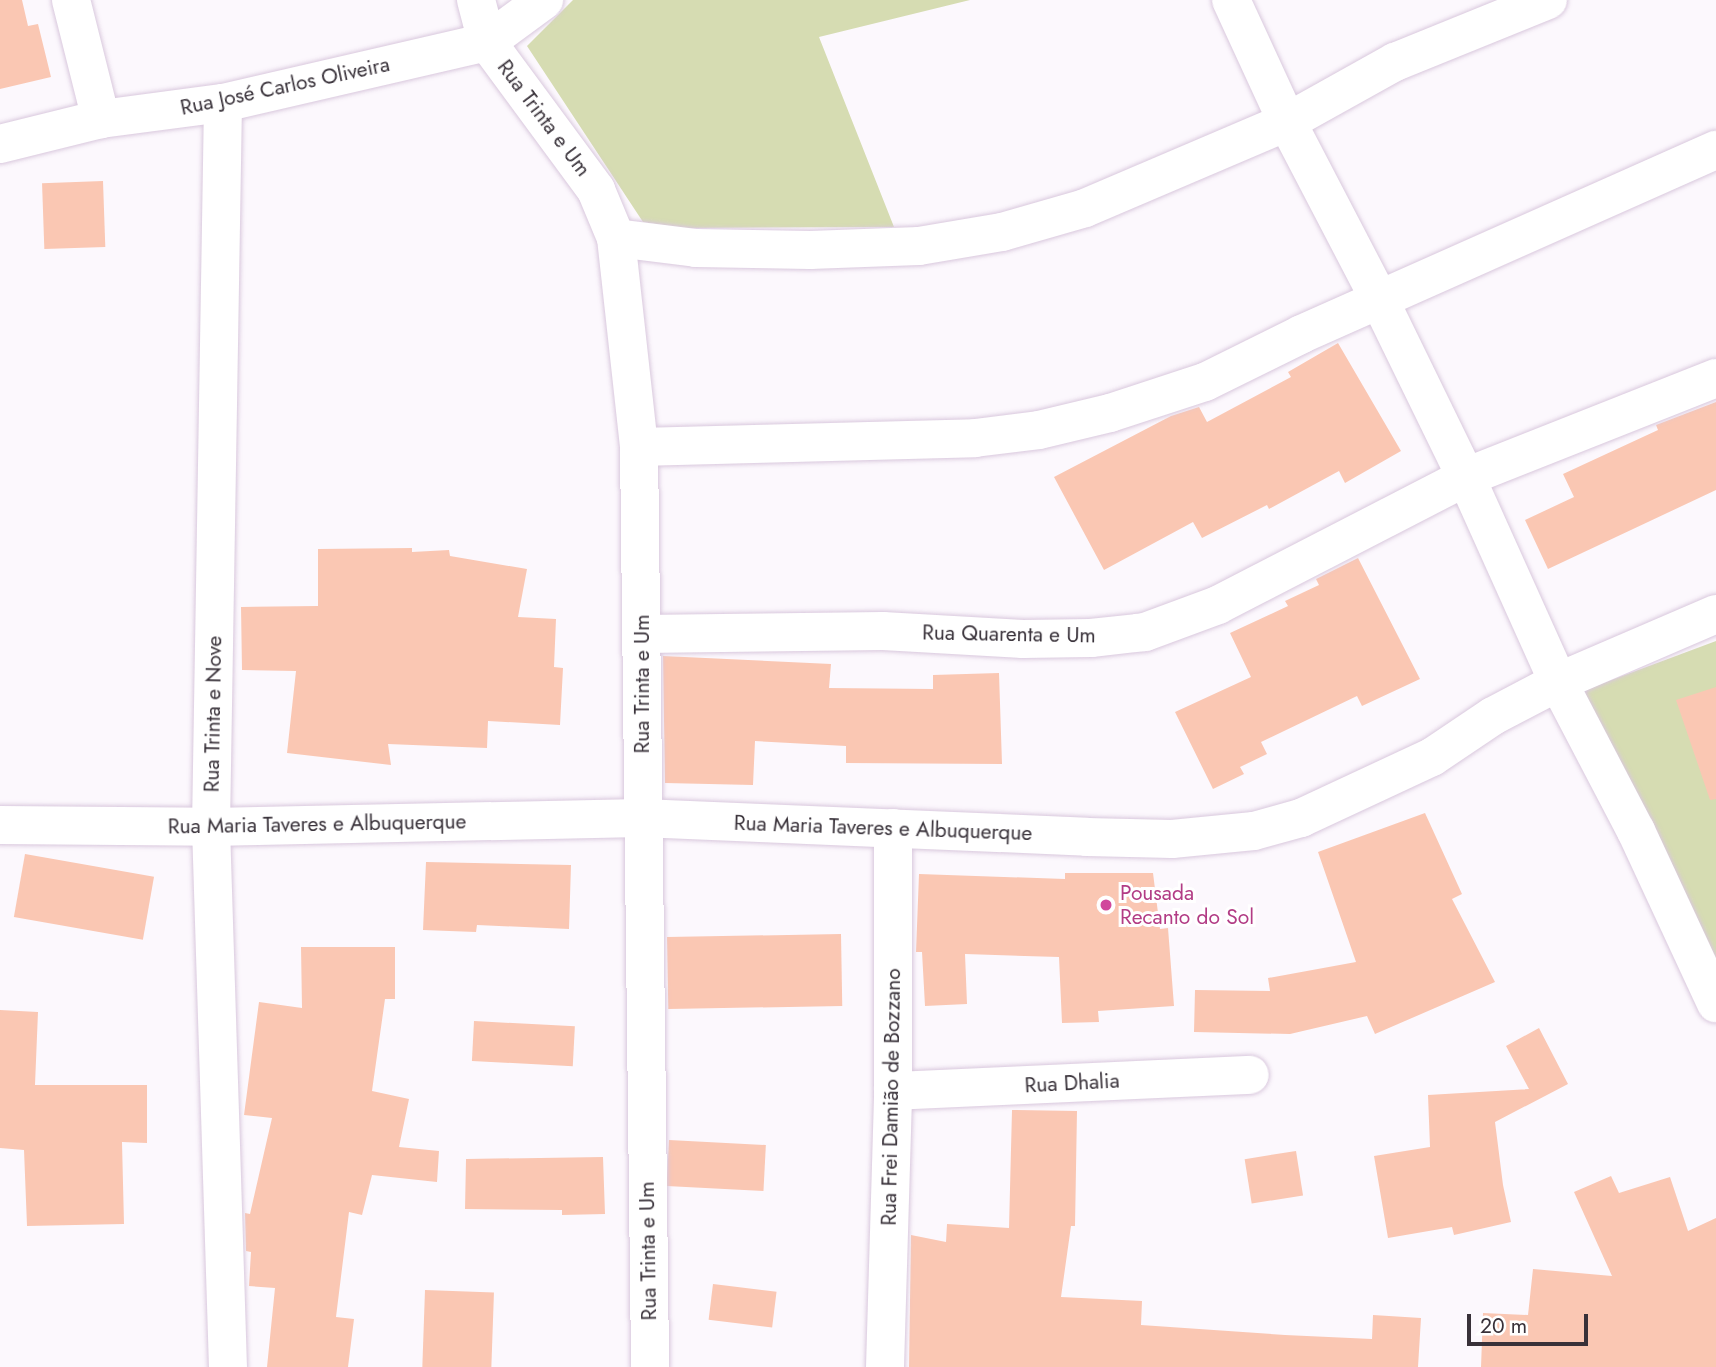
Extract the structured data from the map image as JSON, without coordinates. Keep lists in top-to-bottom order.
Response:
{
  "streets": {
    "street": [
      "Rua José Carlos Oliveira",
      "Rua Trinta e Um",
      "Rua Quarenta e Um",
      "Rua Trinta e Nove",
      "Rua Maria Taveres e Albuquerque",
      "Rua Dhalia",
      "Rua Frei Damião de Bozzano"
    ]
  },
  "crossings": [
    ["Rua José Carlos Oliveira", "Rua Trinta e Um"],
    ["Rua José Carlos Oliveira", "Rua Trinta e Nove"],
    ["Rua Trinta e Um", "Rua Quarenta e Um"],
    ["Rua Trinta e Um", "Rua Maria Taveres e Albuquerque"],
    ["Rua Trinta e Nove", "Rua Maria Taveres e Albuquerque"],
    ["Rua Maria Taveres e Albuquerque", "Rua Frei Damião de Bozzano"],
    ["Rua Dhalia", "Rua Frei Damião de Bozzano"]
  ],
  "places": ["Pousada Recanto do Sol"],
  "scale_bar": "20 m"
}
